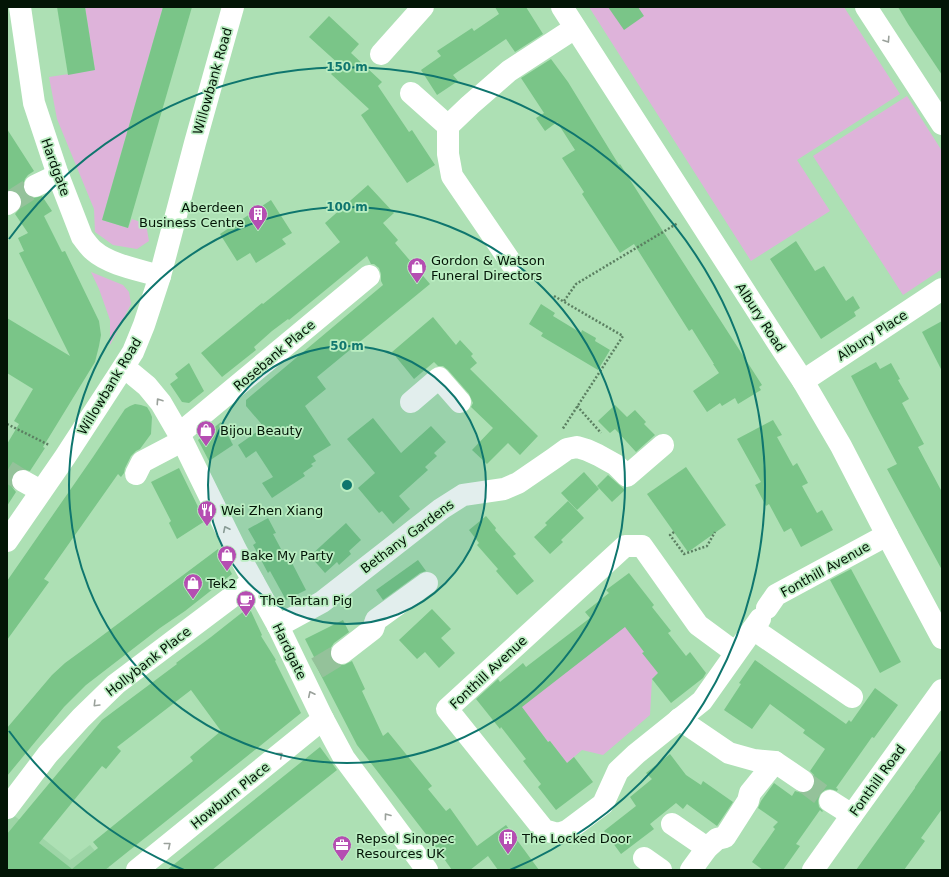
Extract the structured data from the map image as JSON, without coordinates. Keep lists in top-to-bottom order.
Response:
{
  "streets": {
    "street": [
      "Willowbank Road",
      "Hardgate",
      "Albury Road",
      "Albury Place",
      "Rosebank Place",
      "Bethany Gardens",
      "Fonthill Avenue",
      "Hollybank Place",
      "Fonthill Road",
      "Howburn Place"
    ]
  },
  "crossings": [
    ["Willowbank Road", "Hardgate"],
    ["Hardgate", "Rosebank Place"],
    ["Hardgate", "Bethany Gardens"],
    ["Hardgate", "Hollybank Place"],
    ["Hardgate", "Howburn Place"],
    ["Albury Road", "Albury Place"],
    ["Albury Road", "Fonthill Avenue"]
  ],
  "one_way": ["Hardgate", "Hollybank Place", "Howburn Place"],
  "places": {
    "building": ["Aberdeen Business Centre", "The Locked Door"],
    "shop": [
      "Gordon & Watson Funeral Directors",
      "Bijou Beauty",
      "Bake My Party",
      "Tek2"
    ],
    "restaurant": ["Wei Zhen Xiang"],
    "cafe": ["The Tartan Pig"],
    "office": ["Repsol Sinopec Resources UK"]
  },
  "rings": ["150 m", "100 m", "50 m"]
}
